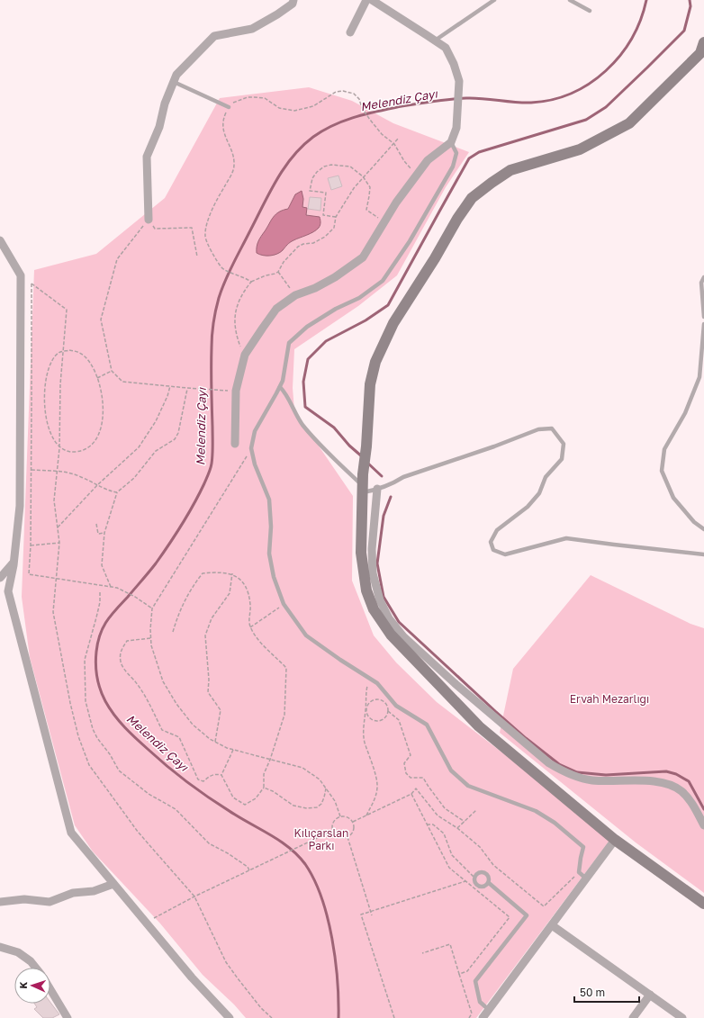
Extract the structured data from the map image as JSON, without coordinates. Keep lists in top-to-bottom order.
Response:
{
  "water": ["Melendiz Çayı"],
  "parks": ["Ervah Mezarlığı", "Kılıçarslan Parkı"],
  "scale_bar": "50 m",
  "north": "left"
}
